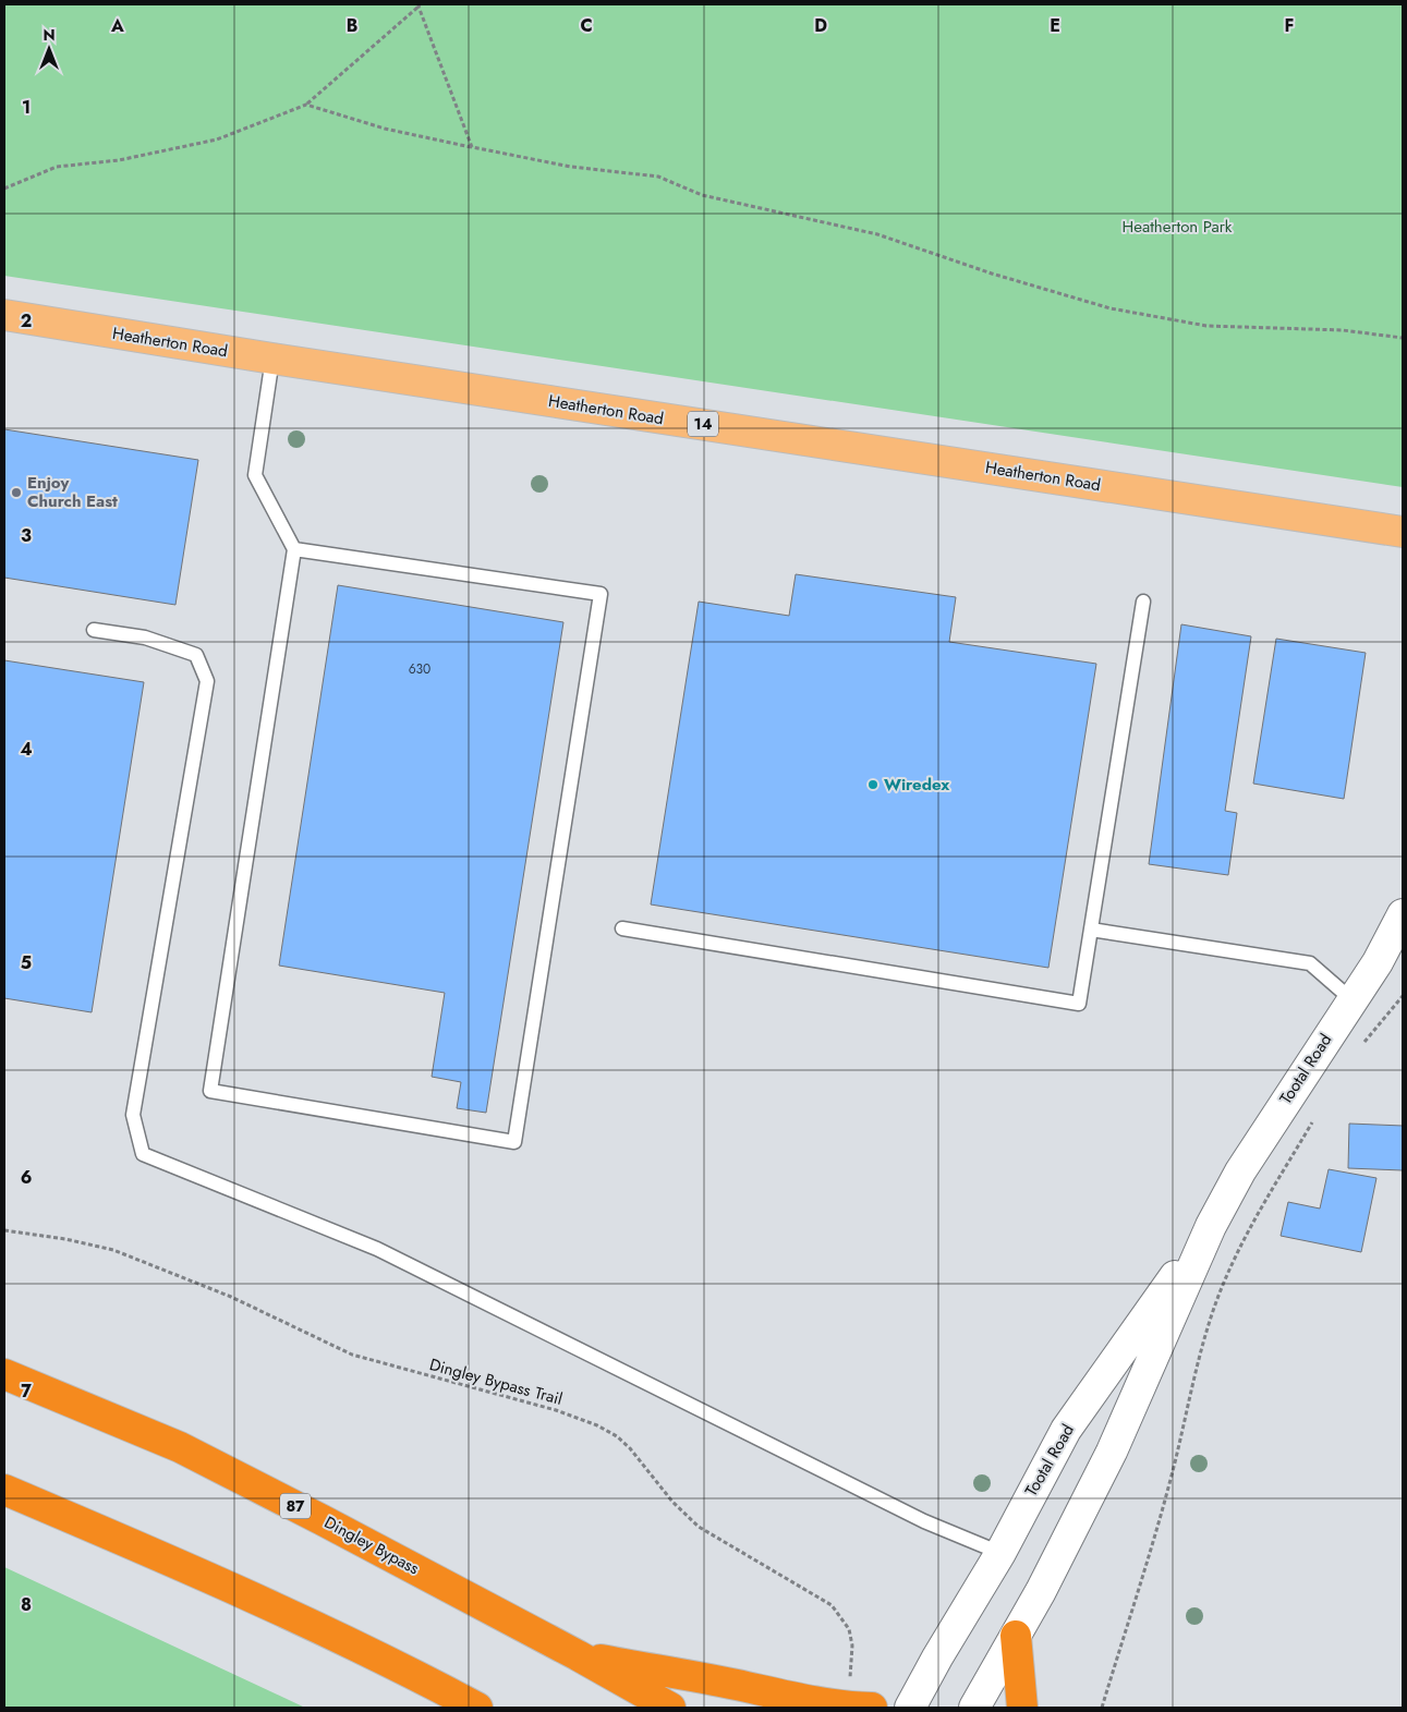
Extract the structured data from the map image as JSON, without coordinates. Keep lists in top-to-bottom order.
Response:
{
  "streets": {
    "highway": ["87", "Dingley Bypass"],
    "main road": ["Heatherton Road", "14", "Tootal Road"],
    "path": ["Dingley Bypass Trail"]
  },
  "parks": ["Heatherton Park"],
  "places": ["Enjoy Church East", "Wiredex"],
  "house_numbers": ["630"],
  "north": "top",
  "grid": {
    "columns": [
      "A",
      "B",
      "C",
      "D",
      "E",
      "F"
    ],
    "rows": [
      "1",
      "2",
      "3",
      "4",
      "5",
      "6",
      "7",
      "8"
    ]
  }
}
